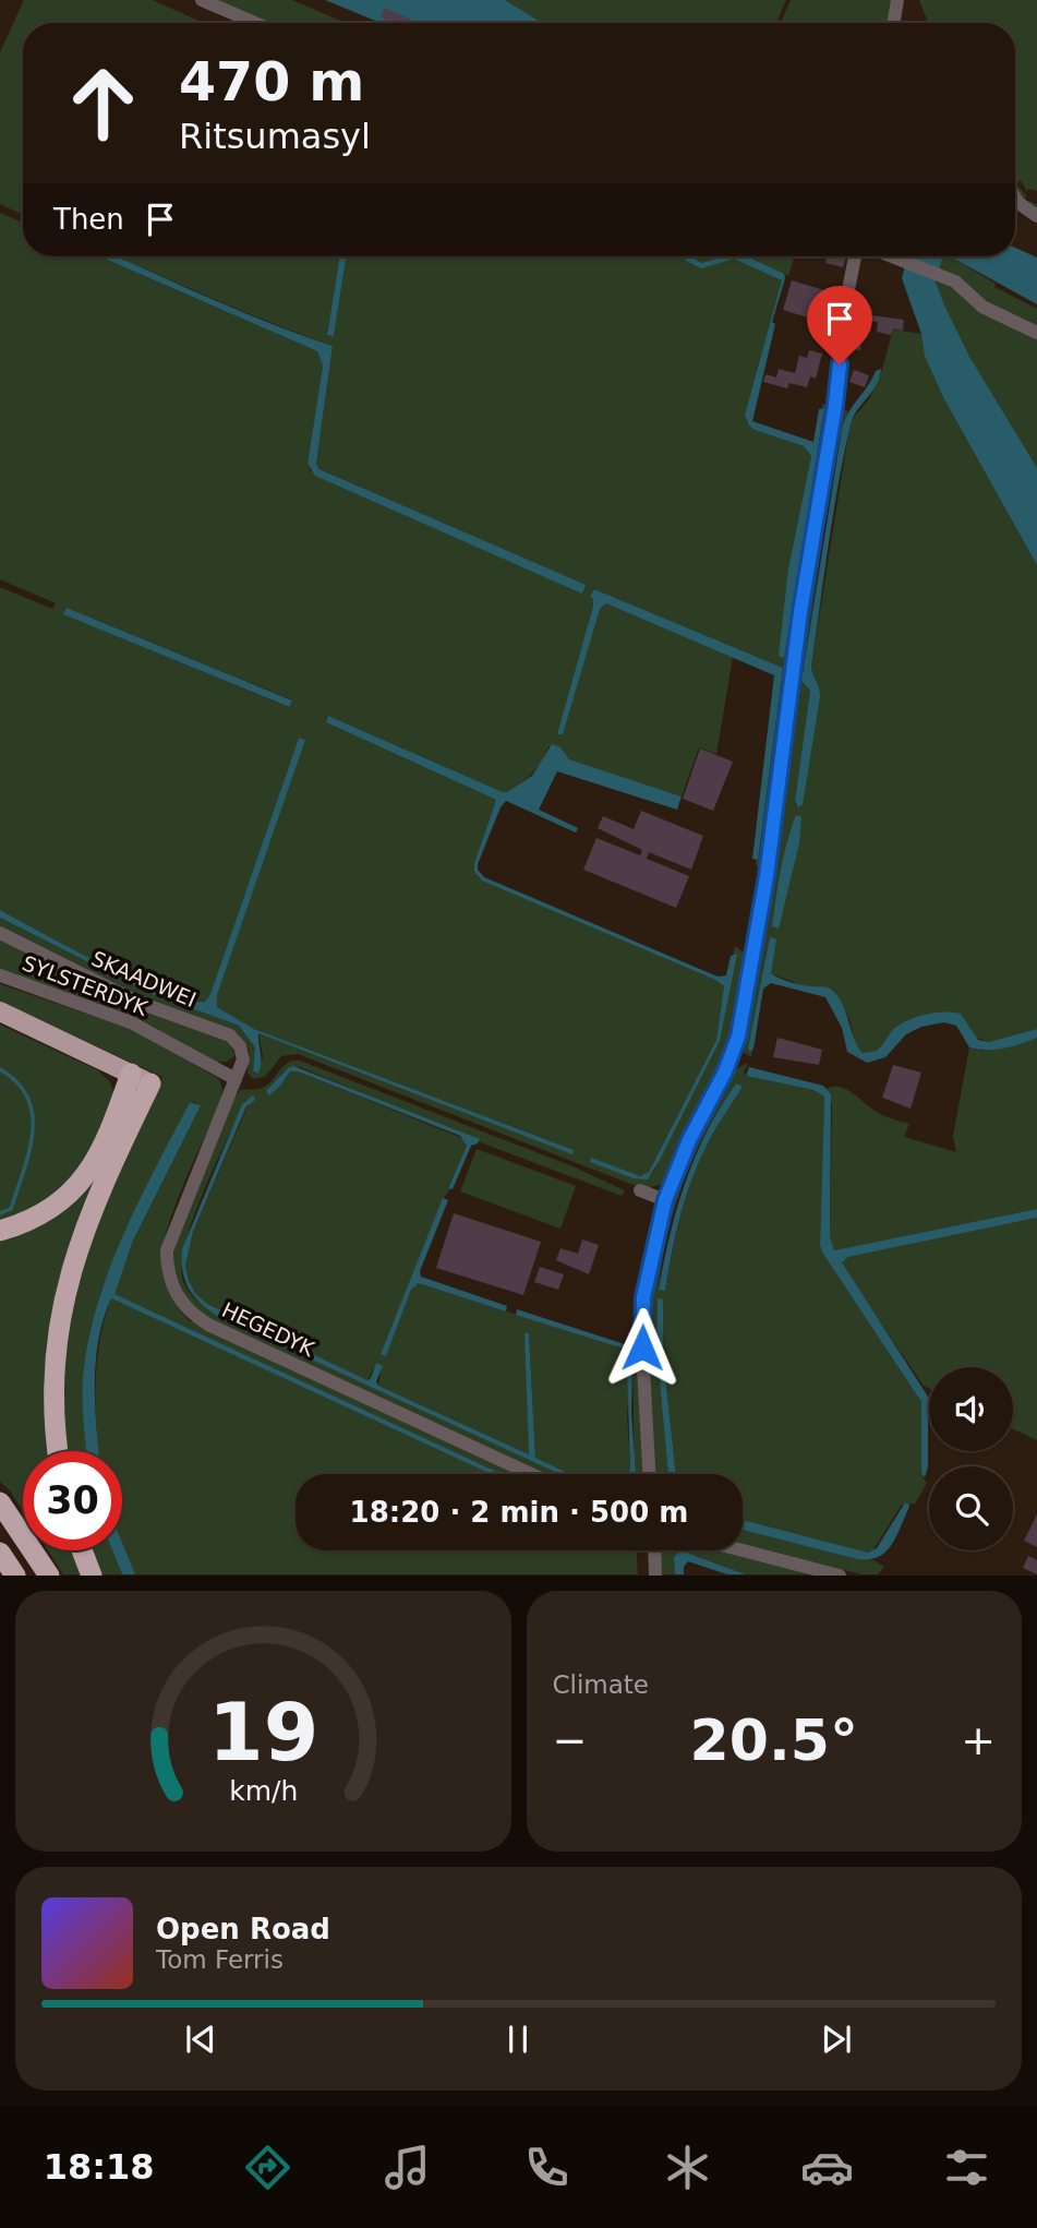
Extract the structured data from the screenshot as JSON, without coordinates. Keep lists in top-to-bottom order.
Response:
{
  "streets": {
    "street": ["SKAADWEI", "SYLSTERDYK", "HEGEDYK"]
  },
  "crossings": [
    ["SKAADWEI", "SYLSTERDYK"],
    ["SKAADWEI", "HEGEDYK"],
    ["SYLSTERDYK", "HEGEDYK"]
  ],
  "page": {
    "turn": ["470 m", "Ritsumasyl"],
    "then": "Then",
    "limit": "30",
    "trip": "18:20 · 2 min · 500 m",
    "tile": "Climate",
    "heat": ["−", "20.5°", "+"],
    "song": ["Open Road", "Tom Ferris"],
    "tabs": "18:18",
    "gauge": ["19", "km/h"]
  }
}
